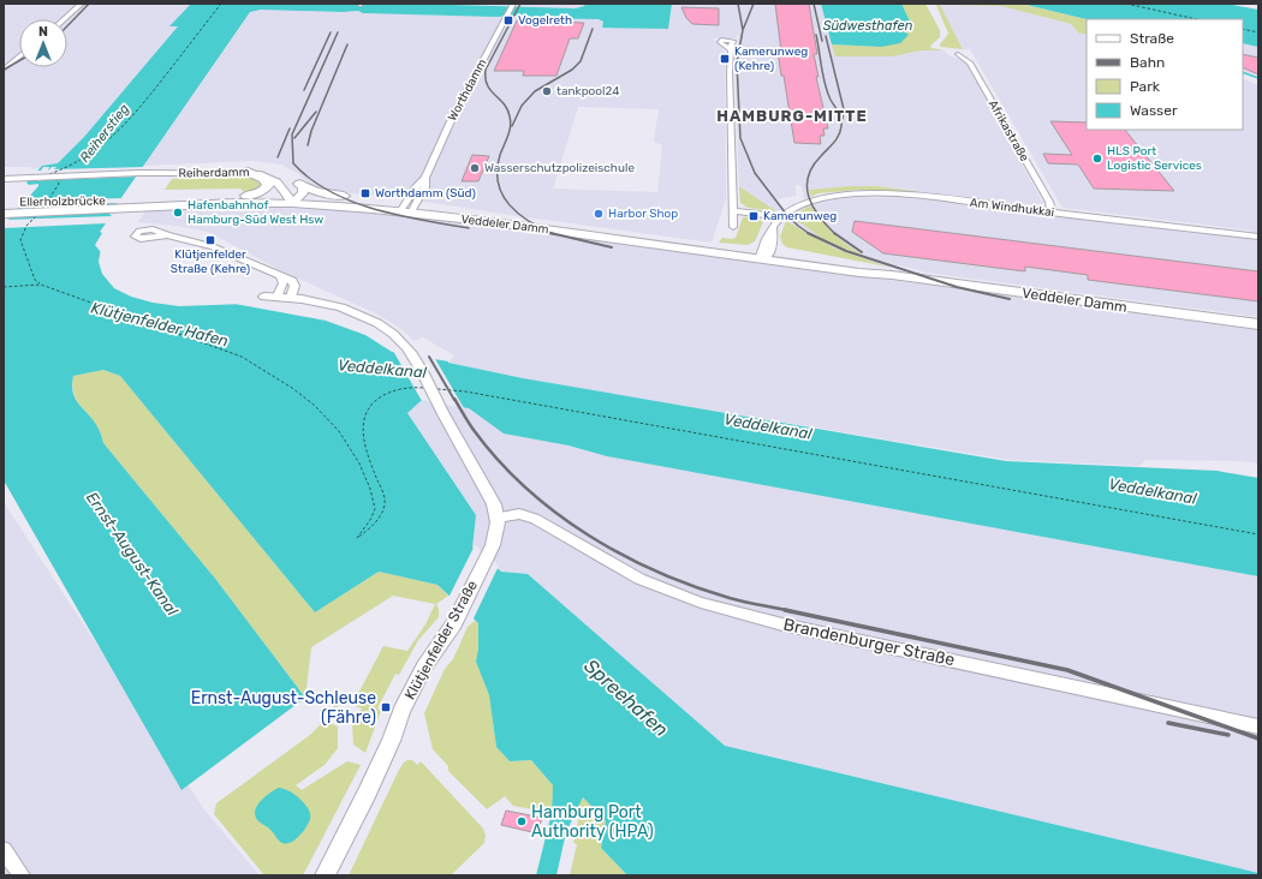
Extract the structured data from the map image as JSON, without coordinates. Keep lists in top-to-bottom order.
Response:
{
  "streets": {
    "main road": ["Ellerholzbrücke", "Veddeler Damm"],
    "street": [
      "Worthdamm",
      "Afrikastraße",
      "Reiherdamm",
      "Am Windhukkai",
      "Klütjenfelder Straße",
      "Brandenburger Straße"
    ]
  },
  "crossings": [
    ["Worthdamm", "Veddeler Damm"],
    ["Afrikastraße", "Am Windhukkai"],
    ["Reiherdamm", "Veddeler Damm"],
    ["Ellerholzbrücke", "Veddeler Damm"],
    ["Klütjenfelder Straße", "Brandenburger Straße"]
  ],
  "districts": ["HAMBURG-MITTE"],
  "water": [
    "Südwesthafen",
    "Reiherstieg",
    "Klütjenfelder Hafen",
    "Veddelkanal",
    "Ernst-August-Kanal",
    "Spreehafen"
  ],
  "places": {
    "transit": [
      "Vogelreth",
      "Kamerunweg (Kehre)",
      "Worthdamm (Süd)",
      "Kamerunweg",
      "Klütjenfelder Straße (Kehre)",
      "Ernst-August-Schleuse (Fähre)"
    ],
    "other": [
      "tankpool24",
      "HLS Port Logistic Services",
      "Wasserschutzpolizeischule",
      "Hafenbahnhof Hamburg-Süd West Hsw",
      "Harbor Shop",
      "Hamburg Port Authority (HPA)"
    ]
  },
  "legend": [
    "Straße",
    "Bahn",
    "Park",
    "Wasser"
  ],
  "north": "top"
}
